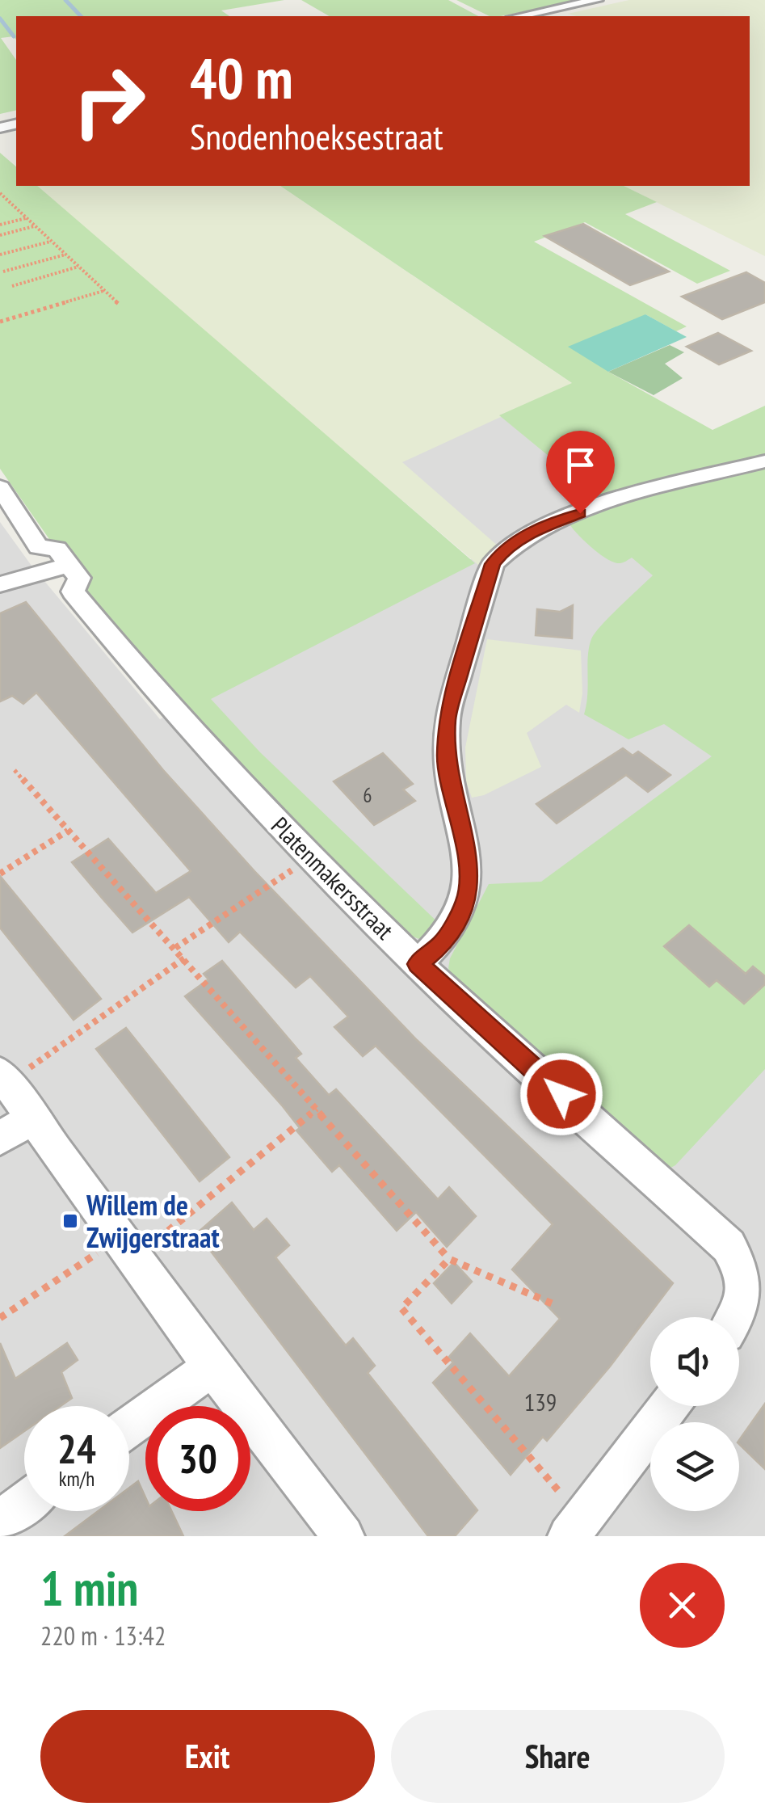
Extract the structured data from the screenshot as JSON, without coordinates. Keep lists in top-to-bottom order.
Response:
{
  "streets": {
    "street": ["Platenmakersstraat"]
  },
  "places": {
    "transit": ["Willem de Zwijgerstraat"]
  },
  "house_numbers": ["6", "139"],
  "page": {
    "turn": ["40 m", "Snodenhoeksestraat"],
    "speed": "24 km/h",
    "limit": "30",
    "heading": ["1 min", "220 m · 13:42"],
    "buttons": ["Exit", "Share"]
  }
}
